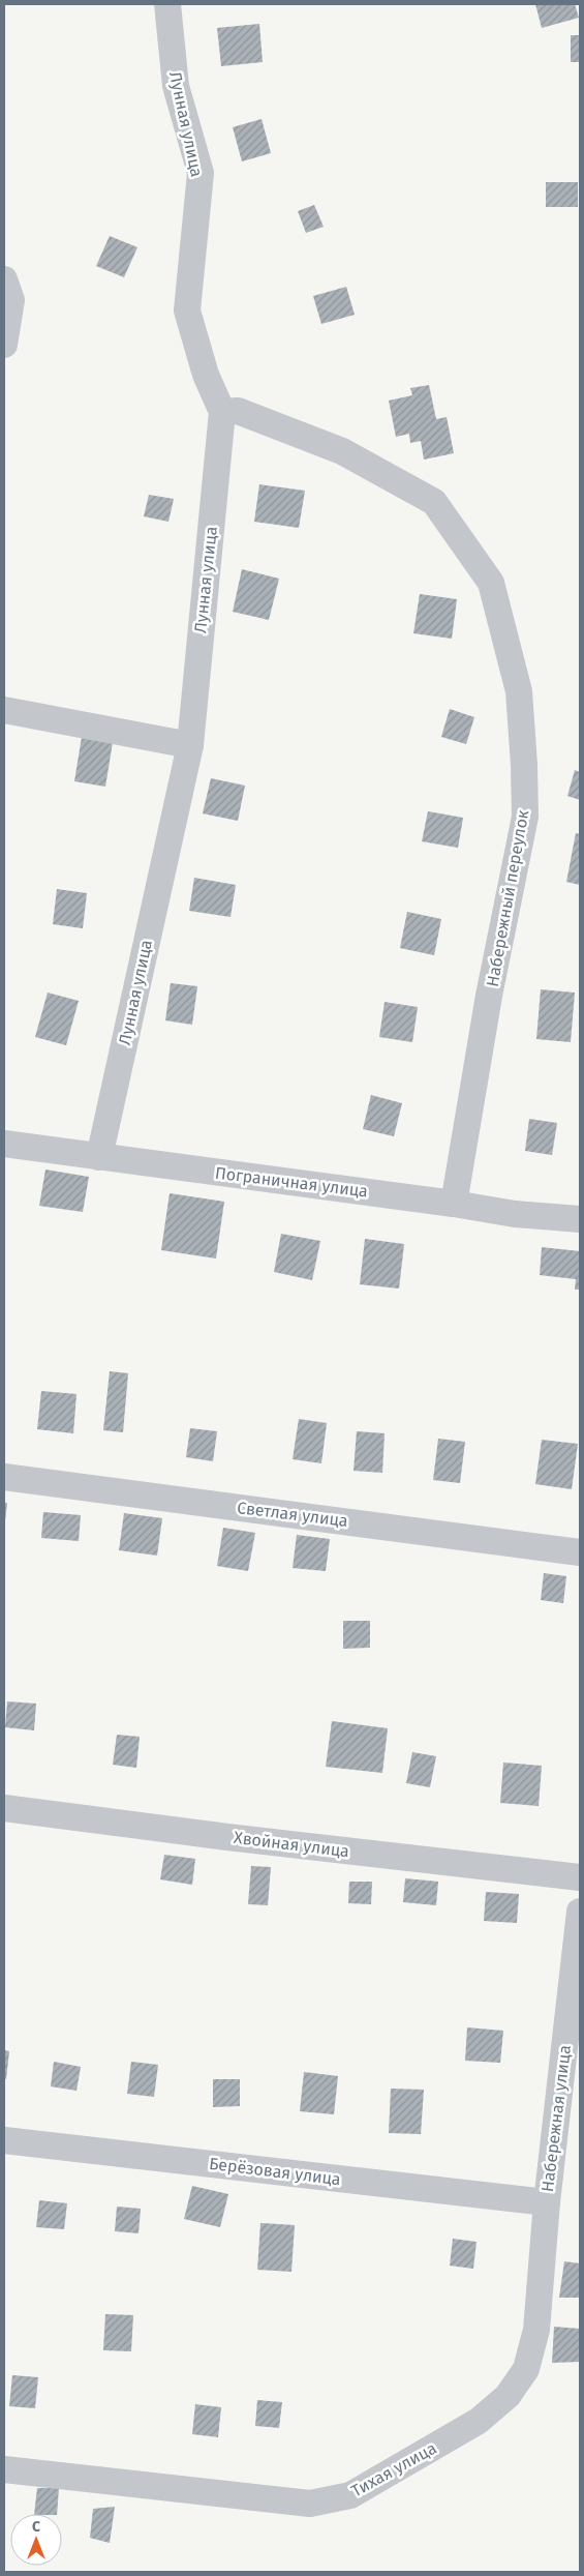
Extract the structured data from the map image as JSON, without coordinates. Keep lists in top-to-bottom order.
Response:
{
  "streets": {
    "street": [
      "Лунная улица",
      "Набережный переулок",
      "Пограничная улица",
      "Светлая улица",
      "Хвойная улица",
      "Набережная улица",
      "Берёзовая улица",
      "Тихая улица"
    ]
  },
  "crossings": [
    ["Лунная улица", "Набережный переулок"],
    ["Лунная улица", "Пограничная улица"],
    ["Набережный переулок", "Пограничная улица"],
    ["Набережная улица", "Берёзовая улица"],
    ["Набережная улица", "Тихая улица"],
    ["Берёзовая улица", "Тихая улица"]
  ],
  "north": "top"
}
